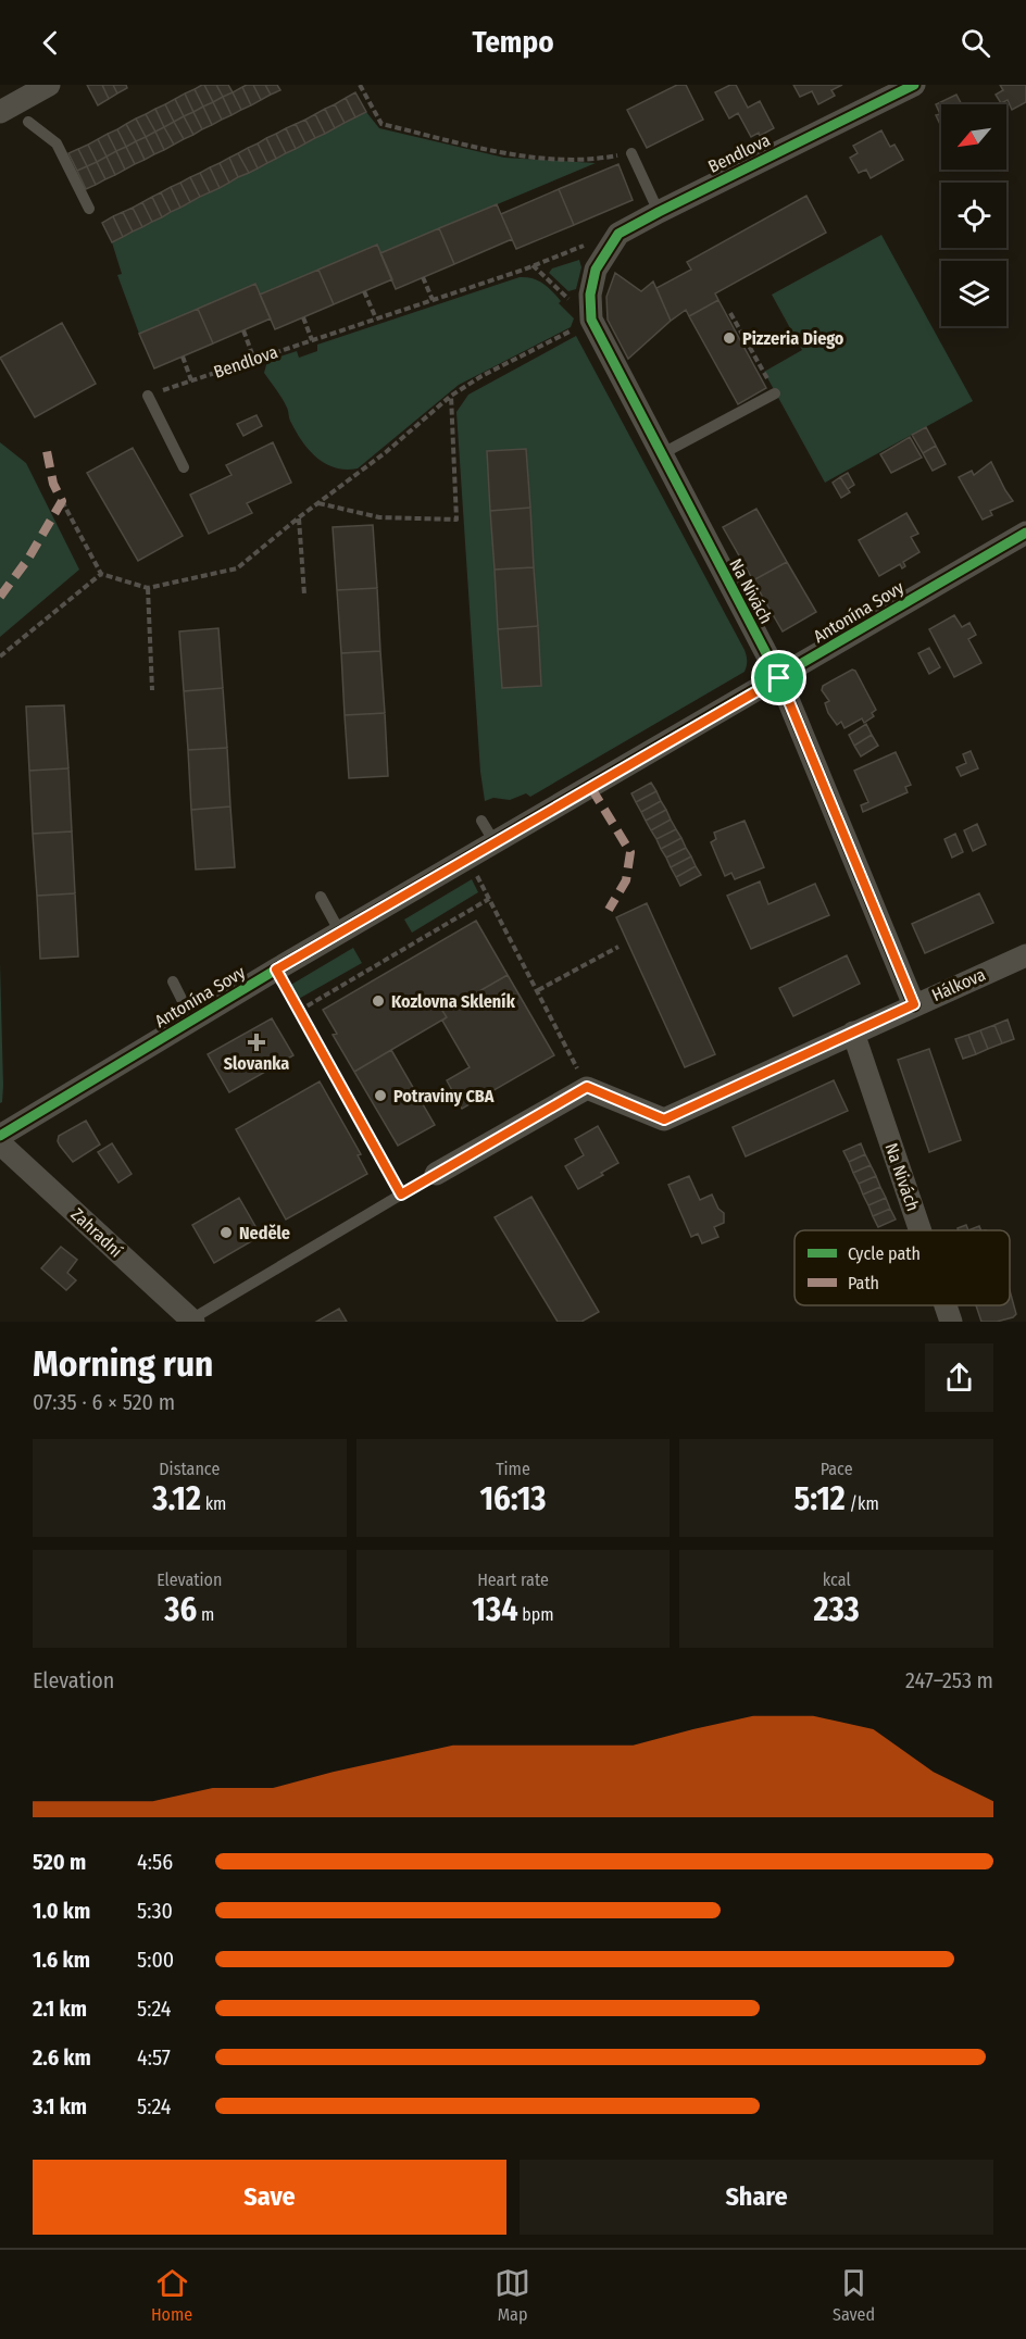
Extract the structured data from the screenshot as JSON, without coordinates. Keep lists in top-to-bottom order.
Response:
{
  "streets": {
    "street": [
      "Bendlova",
      "Na Nivách",
      "Antonína Sovy",
      "Hálkova",
      "Zahradní"
    ]
  },
  "crossings": [
    ["Bendlova", "Na Nivách"],
    ["Na Nivách", "Antonína Sovy"],
    ["Na Nivách", "Hálkova"]
  ],
  "places": {
    "other": [
      "Pizzeria Diego",
      "Kozlovna Skleník",
      "Potraviny CBA",
      "Neděle"
    ],
    "health": ["Slovanka"]
  },
  "legend": ["Cycle path", "Path"],
  "north": "bottom left",
  "page": {
    "header": "Tempo",
    "heading": ["Morning run", "07:35 · 6 × 520 m"],
    "stats": [
      ["Distance", "3.12 km"],
      ["Time", "16:13"],
      ["Pace", "5:12 /km"],
      ["Elevation", "36 m"],
      ["Heart rate", "134 bpm"],
      ["kcal", "233"]
    ],
    "chart": ["Elevation", "247–253 m"],
    "list": [
      {
        "name": "520 m",
        "note": "4:56"
      },
      {
        "name": "1.0 km",
        "note": "5:30"
      },
      {
        "name": "1.6 km",
        "note": "5:00"
      },
      {
        "name": "2.1 km",
        "note": "5:24"
      },
      {
        "name": "2.6 km",
        "note": "4:57"
      },
      {
        "name": "3.1 km",
        "note": "5:24"
      }
    ],
    "buttons": ["Save", "Share"],
    "tabs": ["Home", "Map", "Saved"]
  }
}
